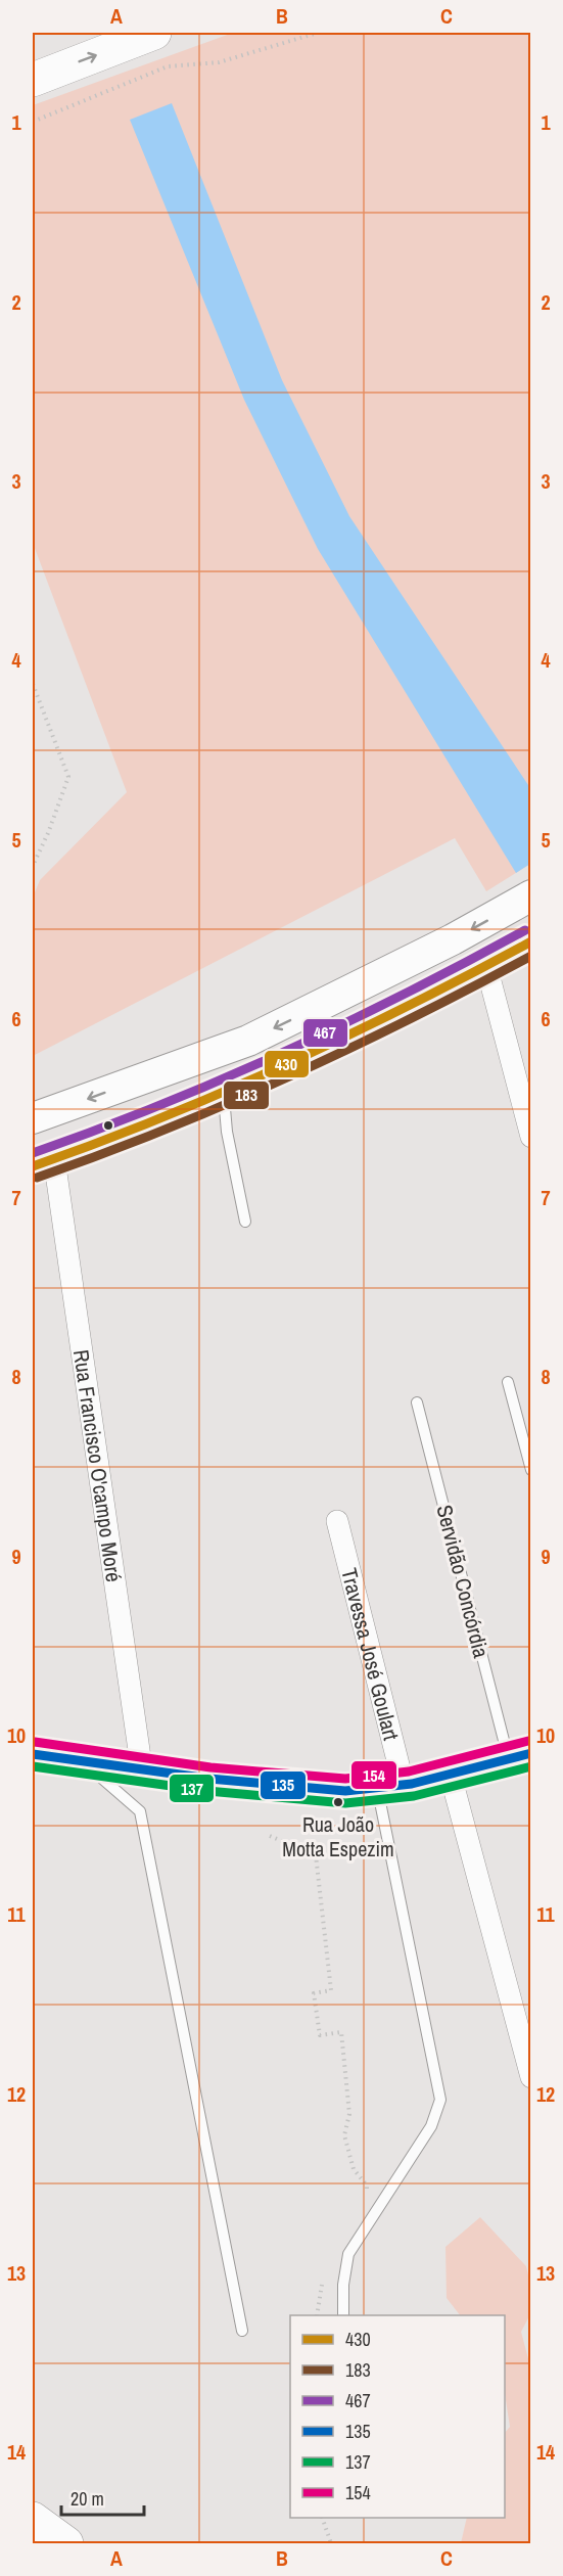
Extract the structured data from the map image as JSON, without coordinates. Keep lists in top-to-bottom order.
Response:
{
  "streets": {
    "street": ["Rua Francisco O'campo Moré", "Travessa José Goulart"],
    "lane": ["Servidão Concórdia"]
  },
  "places": ["Rua João Motta Espezim"],
  "lines": [
    "transit line 467",
    "transit line 430",
    "transit line 183",
    "transit line 154",
    "transit line 135",
    "transit line 137"
  ],
  "legend": [
    "430",
    "183",
    "467",
    "135",
    "137",
    "154"
  ],
  "scale_bar": "20 m",
  "grid": {
    "columns": ["A", "B", "C"],
    "rows": [
      "1",
      "2",
      "3",
      "4",
      "5",
      "6",
      "7",
      "8",
      "9",
      "10",
      "11",
      "12",
      "13",
      "14"
    ]
  }
}
